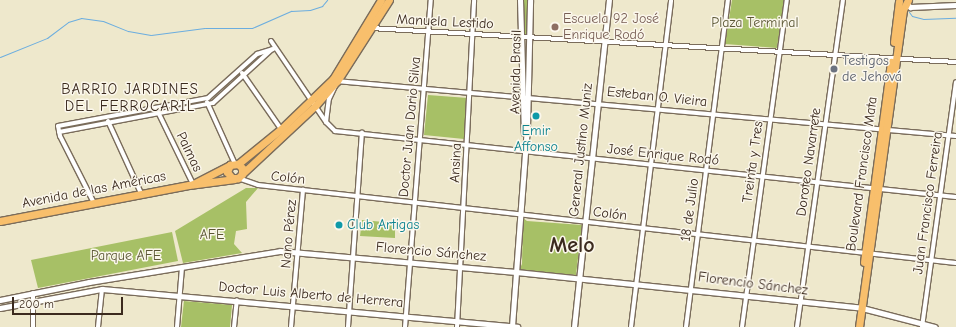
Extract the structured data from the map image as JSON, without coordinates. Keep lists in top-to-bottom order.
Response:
{
  "streets": {
    "main road": ["Boulevard Francisco Mata", "Avenida de las Américas"],
    "street": [
      "Manuela Lestido",
      "Avenida Brasil",
      "Esteban O. Vieira",
      "Doctor Juan Dario Silva",
      "General Justino Muniz",
      "Palmas",
      "José Enrique Rodó",
      "Treinta y Tres",
      "Doroteo Navarrete",
      "Ansina",
      "Colón",
      "Juan Francisco Ferreira",
      "18 de Julio",
      "Nano Pérez",
      "Florencio Sánchez",
      "Doctor Luis Alberto de Herrera"
    ]
  },
  "crossings": [
    ["Manuela Lestido", "Avenida Brasil"],
    ["Manuela Lestido", "Doctor Juan Dario Silva"],
    ["Manuela Lestido", "General Justino Muniz"],
    ["Manuela Lestido", "Treinta y Tres"],
    ["Manuela Lestido", "Doroteo Navarrete"],
    ["Manuela Lestido", "Ansina"],
    ["Manuela Lestido", "Boulevard Francisco Mata"],
    ["Manuela Lestido", "Avenida de las Américas"],
    ["Manuela Lestido", "18 de Julio"],
    ["Avenida Brasil", "Esteban O. Vieira"],
    ["Avenida Brasil", "José Enrique Rodó"],
    ["Avenida Brasil", "Colón"],
    ["Avenida Brasil", "Florencio Sánchez"],
    ["Avenida Brasil", "Doctor Luis Alberto de Herrera"],
    ["Esteban O. Vieira", "Doctor Juan Dario Silva"],
    ["Esteban O. Vieira", "General Justino Muniz"],
    ["Esteban O. Vieira", "Treinta y Tres"],
    ["Esteban O. Vieira", "Doroteo Navarrete"],
    ["Esteban O. Vieira", "Ansina"],
    ["Esteban O. Vieira", "Boulevard Francisco Mata"],
    ["Esteban O. Vieira", "Avenida de las Américas"],
    ["Esteban O. Vieira", "Juan Francisco Ferreira"],
    ["Esteban O. Vieira", "18 de Julio"],
    ["Doctor Juan Dario Silva", "José Enrique Rodó"],
    ["Doctor Juan Dario Silva", "Colón"],
    ["Doctor Juan Dario Silva", "Florencio Sánchez"],
    ["Doctor Juan Dario Silva", "Doctor Luis Alberto de Herrera"],
    ["General Justino Muniz", "José Enrique Rodó"],
    ["General Justino Muniz", "Colón"],
    ["General Justino Muniz", "Florencio Sánchez"],
    ["Palmas", "Avenida de las Américas"],
    ["José Enrique Rodó", "Treinta y Tres"],
    ["José Enrique Rodó", "Doroteo Navarrete"],
    ["José Enrique Rodó", "Ansina"],
    ["José Enrique Rodó", "Boulevard Francisco Mata"],
    ["José Enrique Rodó", "Avenida de las Américas"],
    ["José Enrique Rodó", "Juan Francisco Ferreira"],
    ["José Enrique Rodó", "18 de Julio"],
    ["Treinta y Tres", "Colón"],
    ["Treinta y Tres", "Florencio Sánchez"],
    ["Doroteo Navarrete", "Colón"],
    ["Doroteo Navarrete", "Florencio Sánchez"],
    ["Ansina", "Colón"],
    ["Ansina", "Florencio Sánchez"],
    ["Ansina", "Doctor Luis Alberto de Herrera"],
    ["Boulevard Francisco Mata", "Colón"],
    ["Boulevard Francisco Mata", "Florencio Sánchez"],
    ["Colón", "Avenida de las Américas"],
    ["Colón", "Juan Francisco Ferreira"],
    ["Colón", "18 de Julio"],
    ["Colón", "Nano Pérez"],
    ["Juan Francisco Ferreira", "Florencio Sánchez"],
    ["18 de Julio", "Florencio Sánchez"],
    ["Nano Pérez", "Florencio Sánchez"],
    ["Nano Pérez", "Doctor Luis Alberto de Herrera"]
  ],
  "districts": ["BARRIO JARDINES DEL FERROCARIL", "Melo"],
  "parks": ["Plaza Terminal", "AFE", "Parque AFE"],
  "places": [
    "Escuela 92 José Enrique Rodó",
    "Testigos de Jehová",
    "Emir Affonso",
    "Club Artigas"
  ],
  "scale_bar": "200 m"
}
